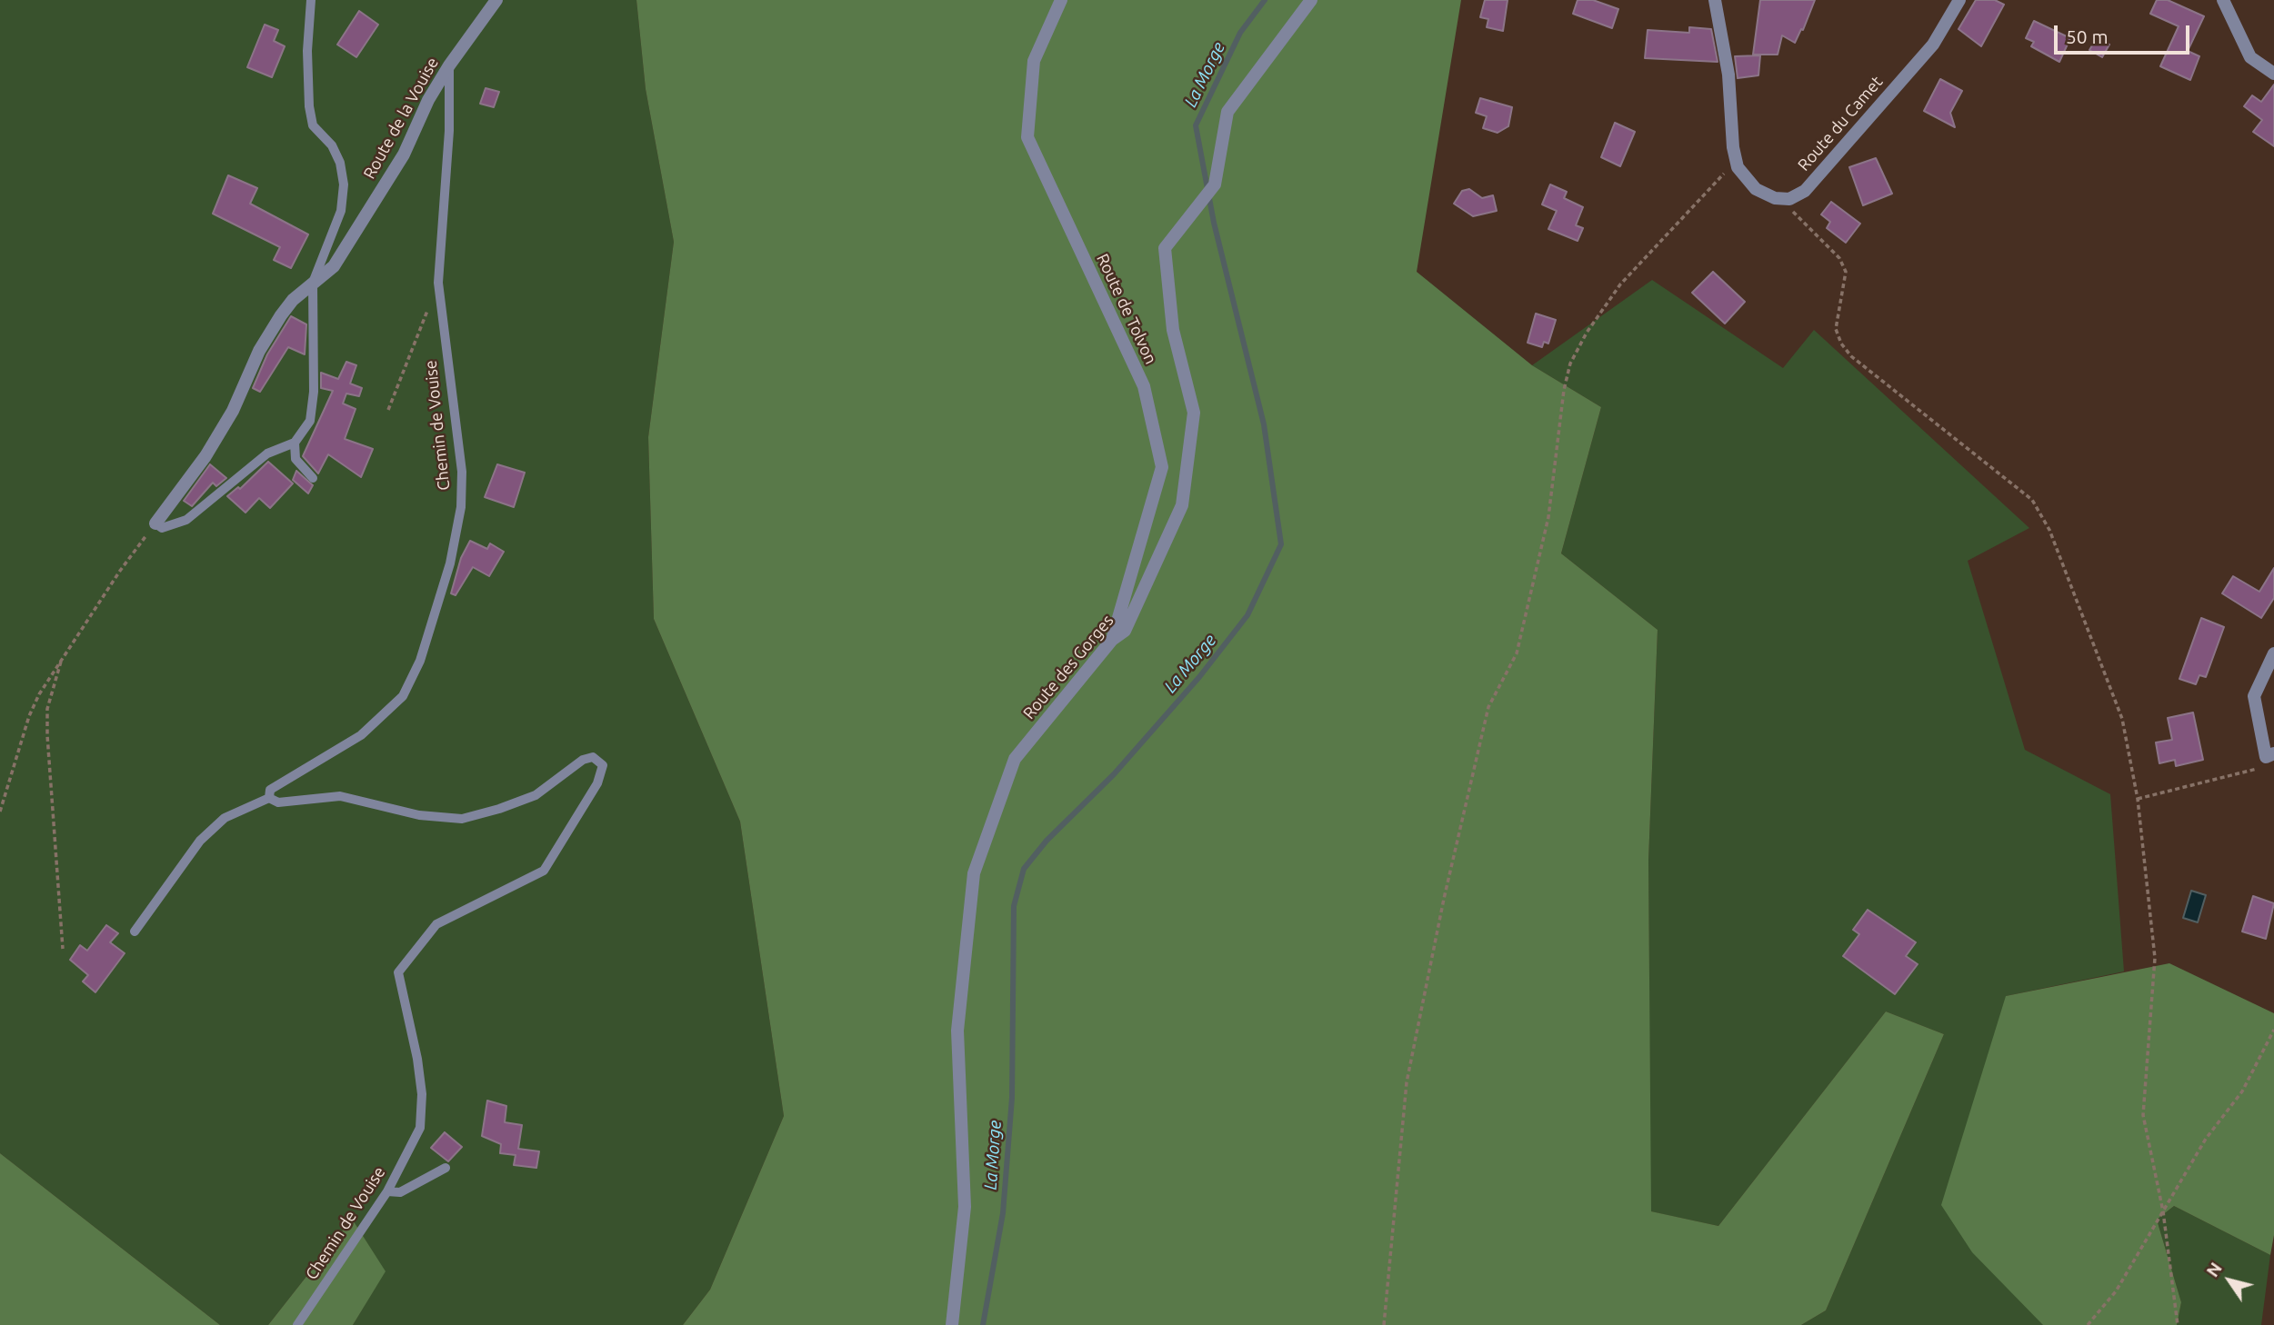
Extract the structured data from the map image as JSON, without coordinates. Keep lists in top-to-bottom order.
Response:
{
  "streets": {
    "street": [
      "Route de la Vouise",
      "Route du Camet",
      "Route de Tolvon",
      "Route des Gorges"
    ],
    "lane": ["Chemin de Vouise"]
  },
  "crossings": [
    ["Route de la Vouise", "Chemin de Vouise"],
    ["Route de Tolvon", "Route des Gorges"]
  ],
  "water": ["La Morge"],
  "scale_bar": "50 m",
  "north": "top left"
}
